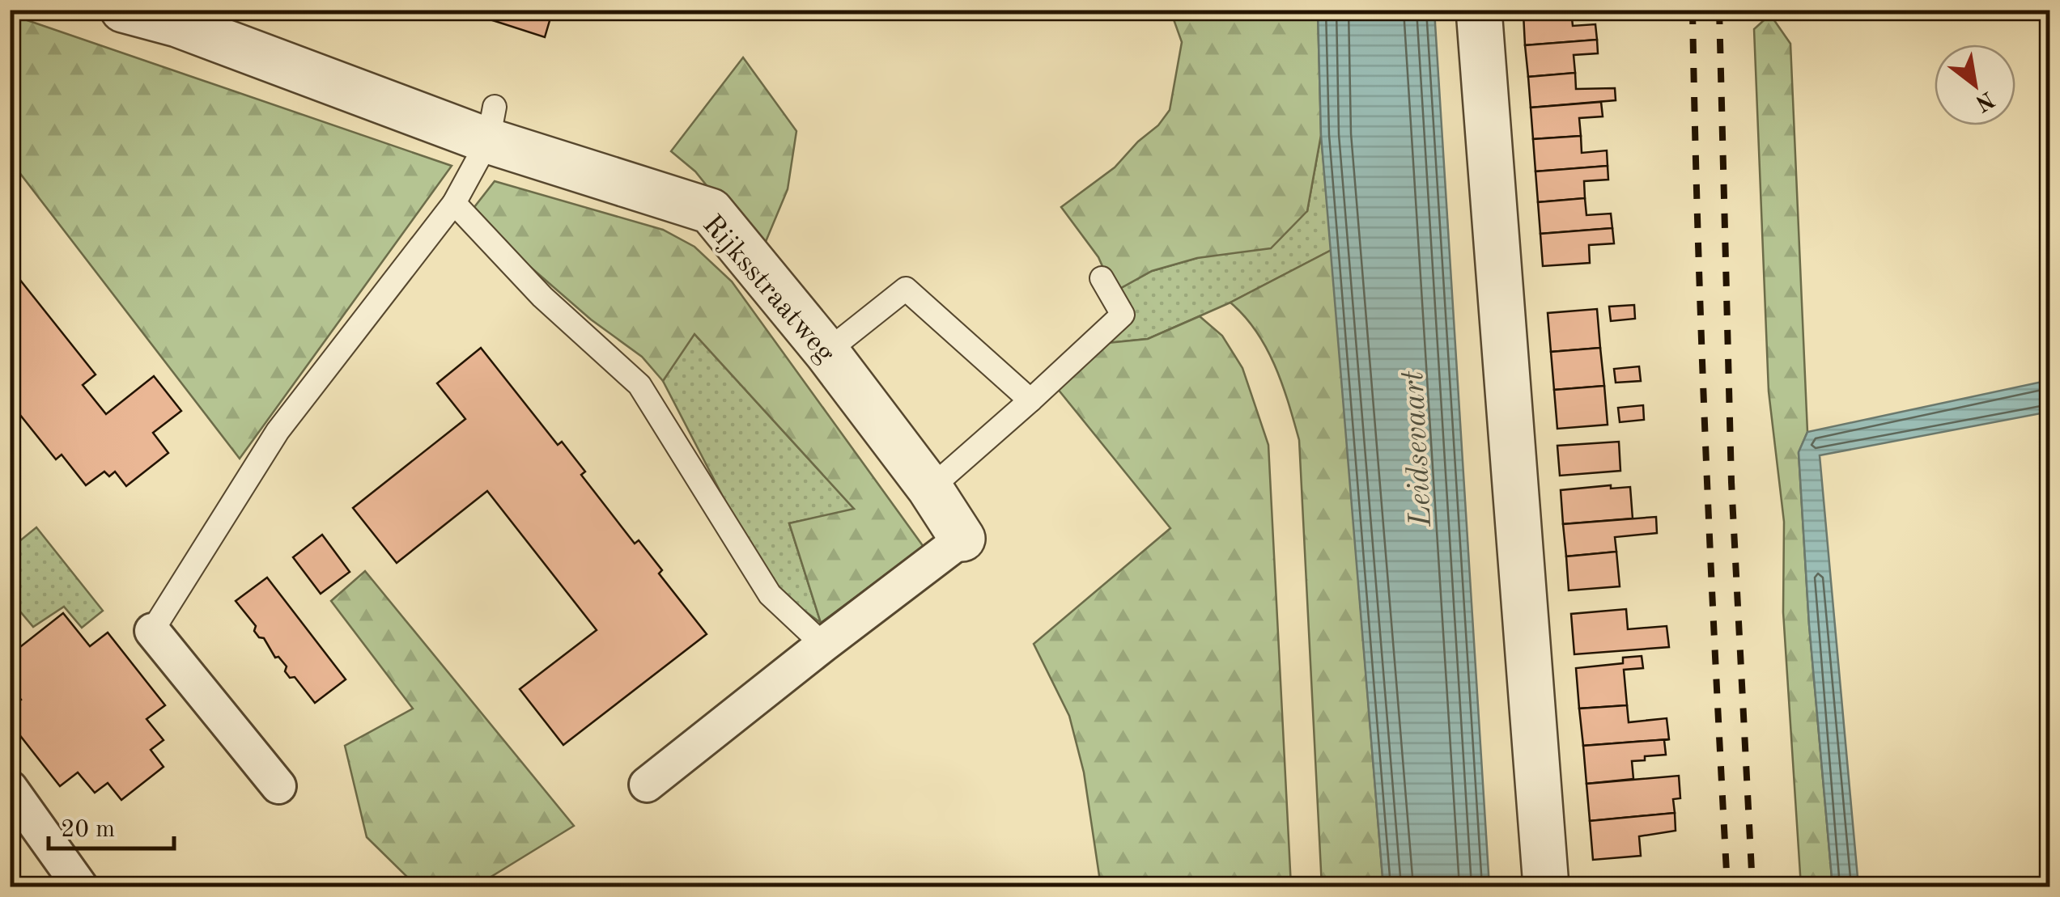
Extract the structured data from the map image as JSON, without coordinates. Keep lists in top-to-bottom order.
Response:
{
  "streets": {
    "street": ["Rijksstraatweg"]
  },
  "water": ["Leidsevaart"],
  "scale_bar": "20 m",
  "north": "bottom right"
}
